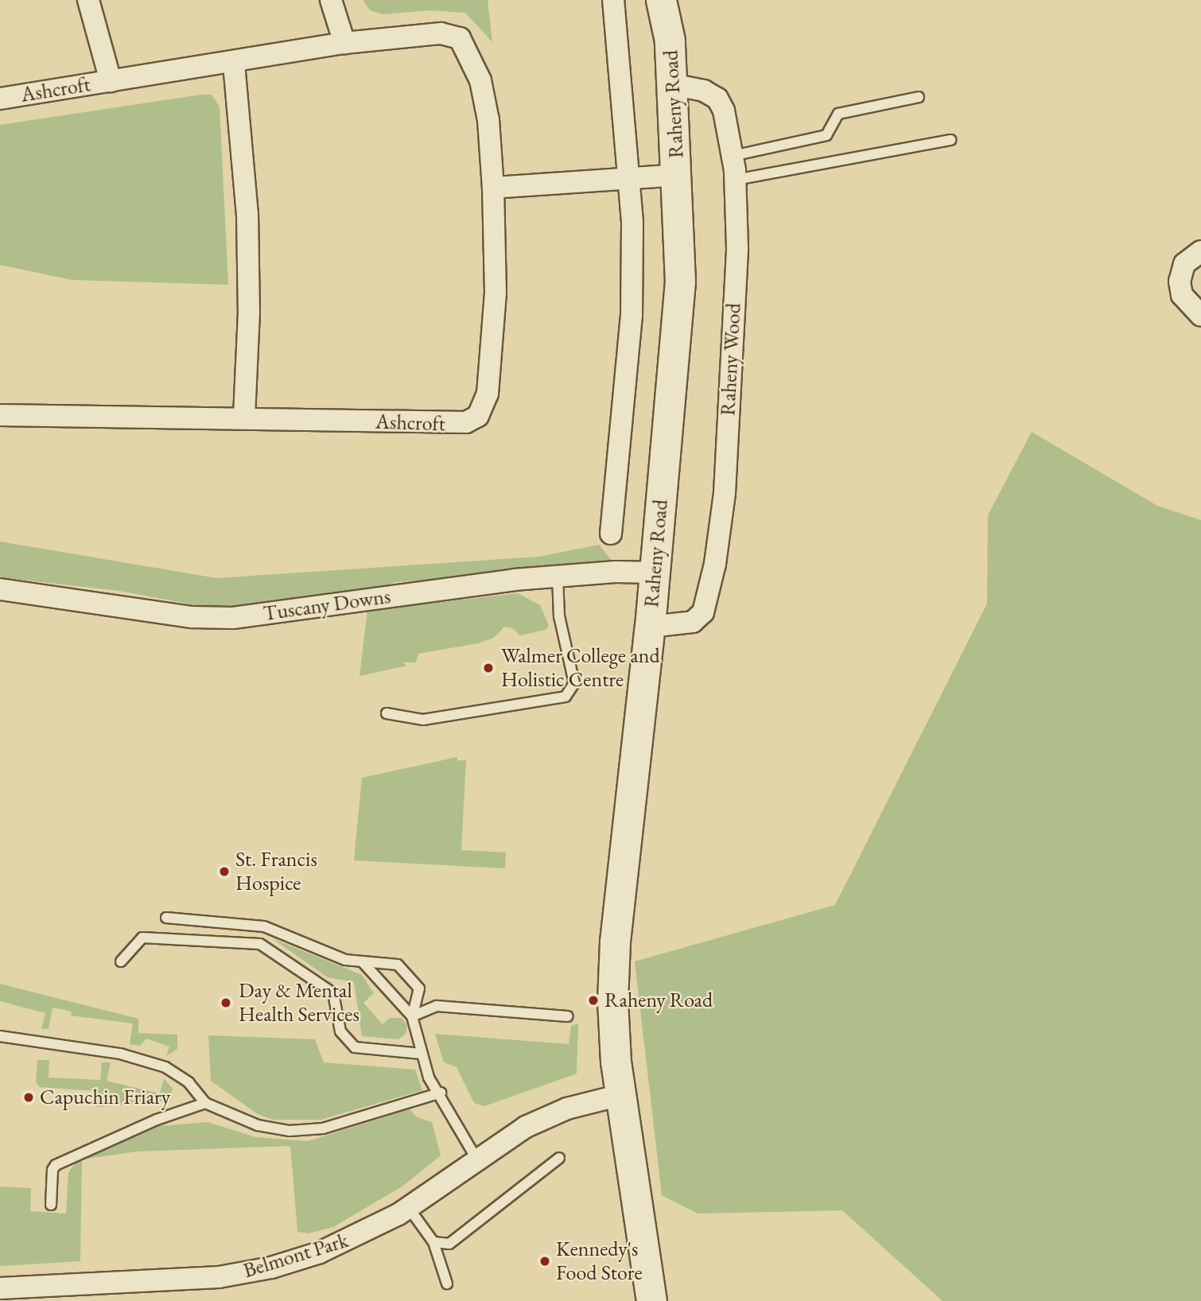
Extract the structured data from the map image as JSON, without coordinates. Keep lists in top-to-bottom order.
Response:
{
  "streets": {
    "main road": ["Raheny Road"],
    "street": [
      "Ashcroft",
      "Raheny Wood",
      "Tuscany Downs",
      "Belmont Park"
    ]
  },
  "crossings": [
    ["Raheny Road", "Raheny Wood"],
    ["Raheny Road", "Tuscany Downs"],
    ["Raheny Road", "Belmont Park"]
  ],
  "places": [
    "Walmer College and Holistic Centre",
    "St. Francis Hospice",
    "Raheny Road",
    "Day & Mental Health Services",
    "Capuchin Friary",
    "Kennedy's Food Store"
  ]
}
